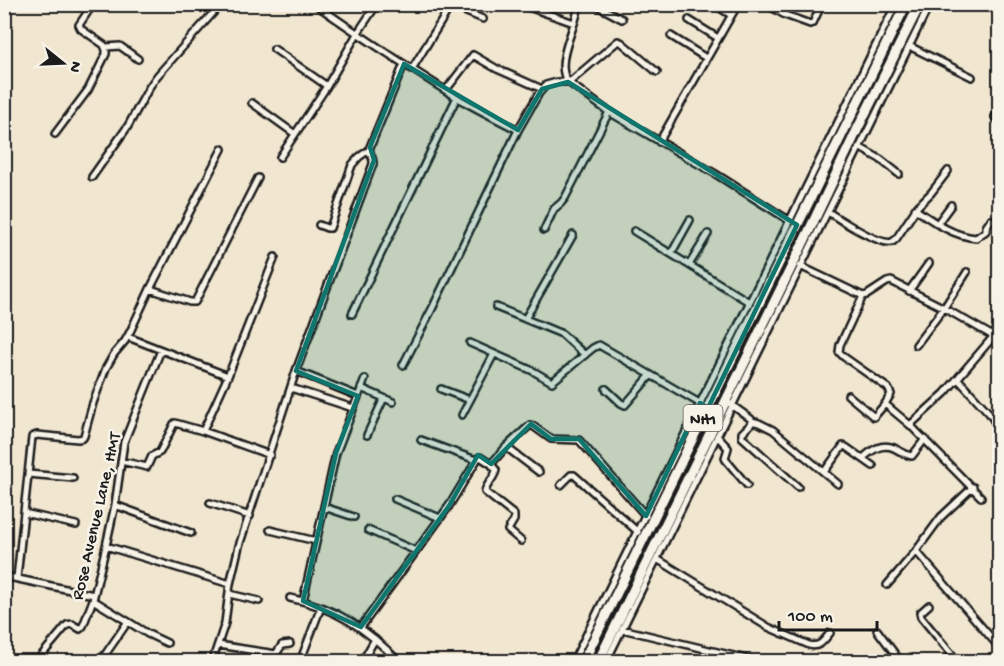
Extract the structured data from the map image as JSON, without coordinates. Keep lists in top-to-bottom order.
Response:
{
  "streets": {
    "highway": ["NH1"],
    "street": ["Rose Avenue Lane, HMT"]
  },
  "scale_bar": "100 m",
  "north": "right"
}
